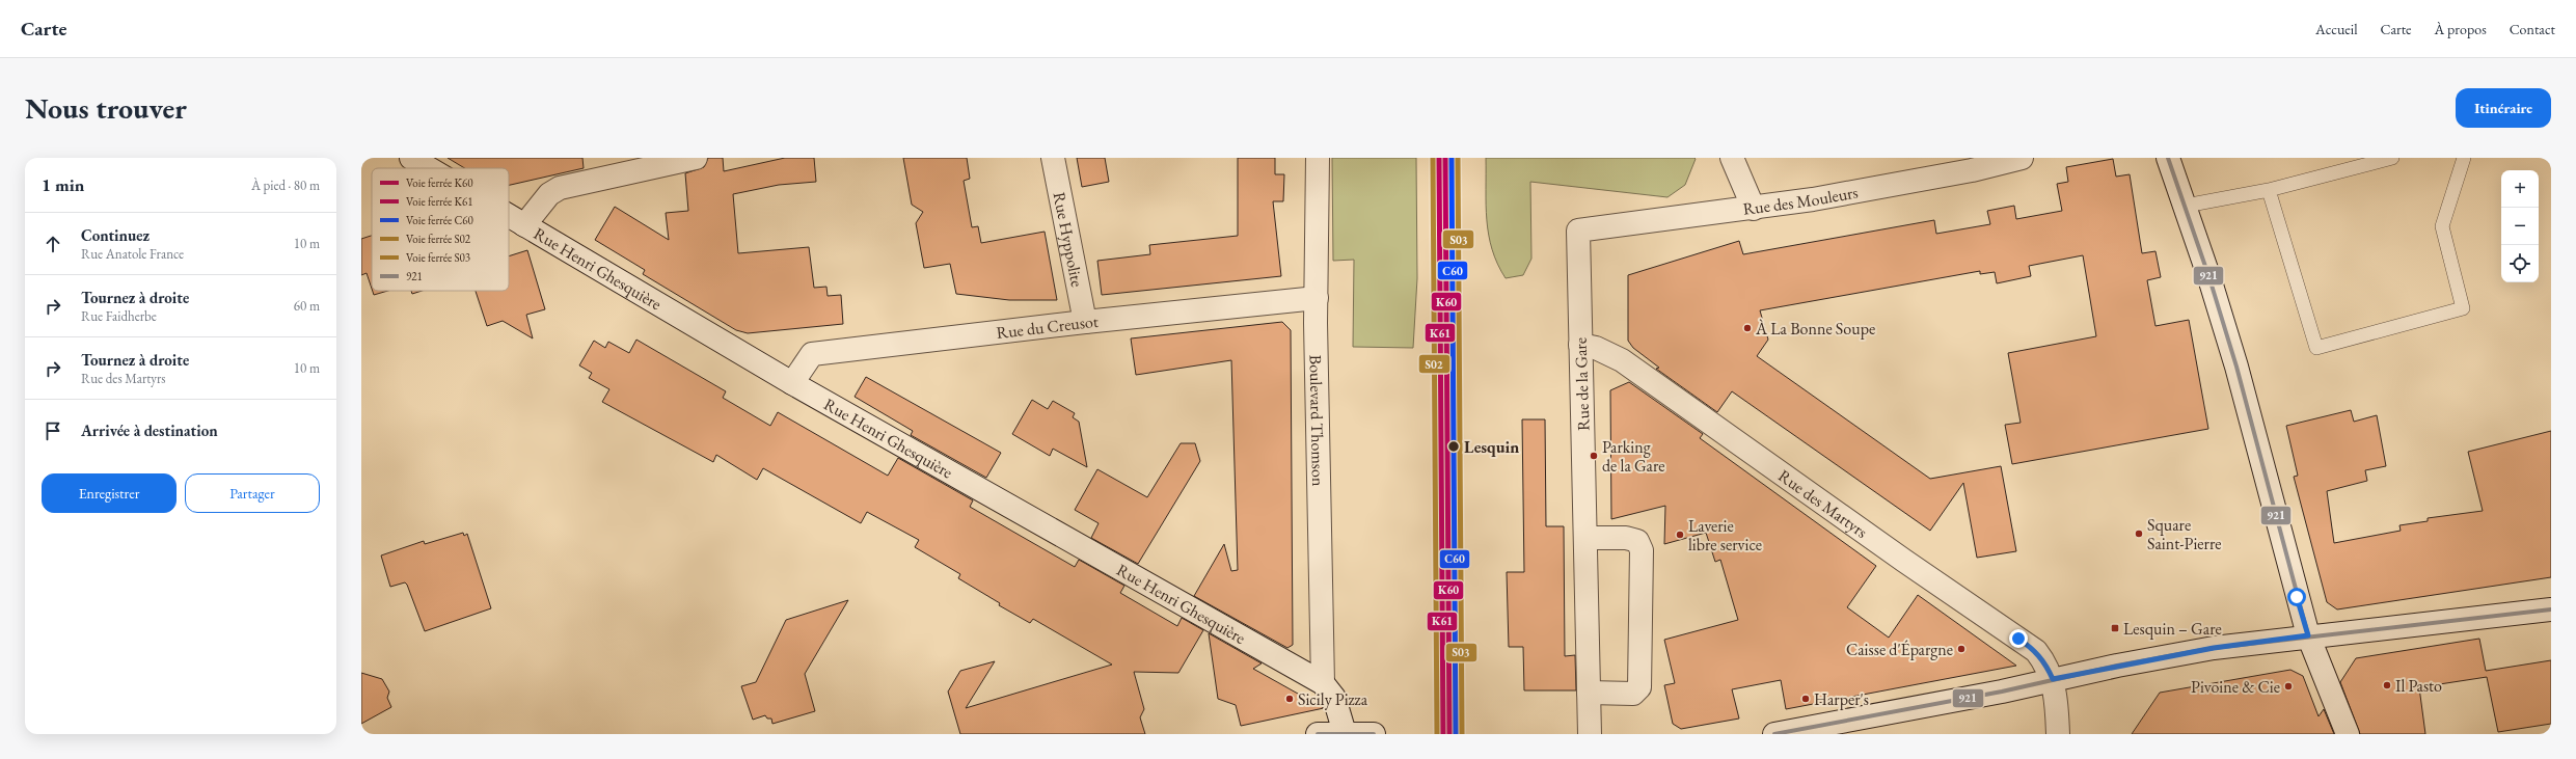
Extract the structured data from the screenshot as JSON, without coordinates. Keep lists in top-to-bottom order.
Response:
{
  "streets": {
    "street": [
      "Rue des Mouleurs",
      "Rue Hyppolite",
      "Rue Henri Ghesquière",
      "Rue du Creusot",
      "Rue de la Gare",
      "Boulevard Thomson",
      "Rue des Martyrs"
    ]
  },
  "crossings": [
    ["Rue des Mouleurs", "Rue de la Gare"],
    ["Rue Hyppolite", "Rue du Creusot"],
    ["Rue Henri Ghesquière", "Rue du Creusot"],
    ["Rue Henri Ghesquière", "Boulevard Thomson"],
    ["Rue du Creusot", "Boulevard Thomson"],
    ["Rue de la Gare", "Rue des Martyrs"]
  ],
  "places": {
    "other": [
      "À La Bonne Soupe",
      "Lesquin",
      "Parking de la Gare",
      "Square Saint-Pierre",
      "Laverie libre service",
      "Caisse d'Épargne",
      "Il Pasto",
      "Pivoine & Cie",
      "Sicily Pizza",
      "Harper's"
    ],
    "transit": ["Lesquin – Gare"]
  },
  "lines": [
    "rail line K60",
    "rail line K61",
    "rail line C60",
    "rail line S02",
    "rail line S03",
    "transit line 921"
  ],
  "legend": [
    "Voie ferrée K60",
    "Voie ferrée K61",
    "Voie ferrée C60",
    "Voie ferrée S02",
    "Voie ferrée S03",
    "921"
  ],
  "page": {
    "header": "Carte",
    "nav": [
      "Accueil",
      "Carte",
      "À propos",
      "Contact"
    ],
    "buttons": [
      "Itinéraire",
      ["Enregistrer", "Partager"]
    ],
    "title": "Nous trouver",
    "heading": ["1 min", "À pied · 80 m"],
    "map_buttons": ["+", "−"],
    "list": [
      ["Continuez", "Rue Anatole France", "10 m"],
      ["Tournez à droite", "Rue Faidherbe", "60 m"],
      ["Tournez à droite", "Rue des Martyrs", "10 m"],
      "Arrivée à destination"
    ]
  }
}
